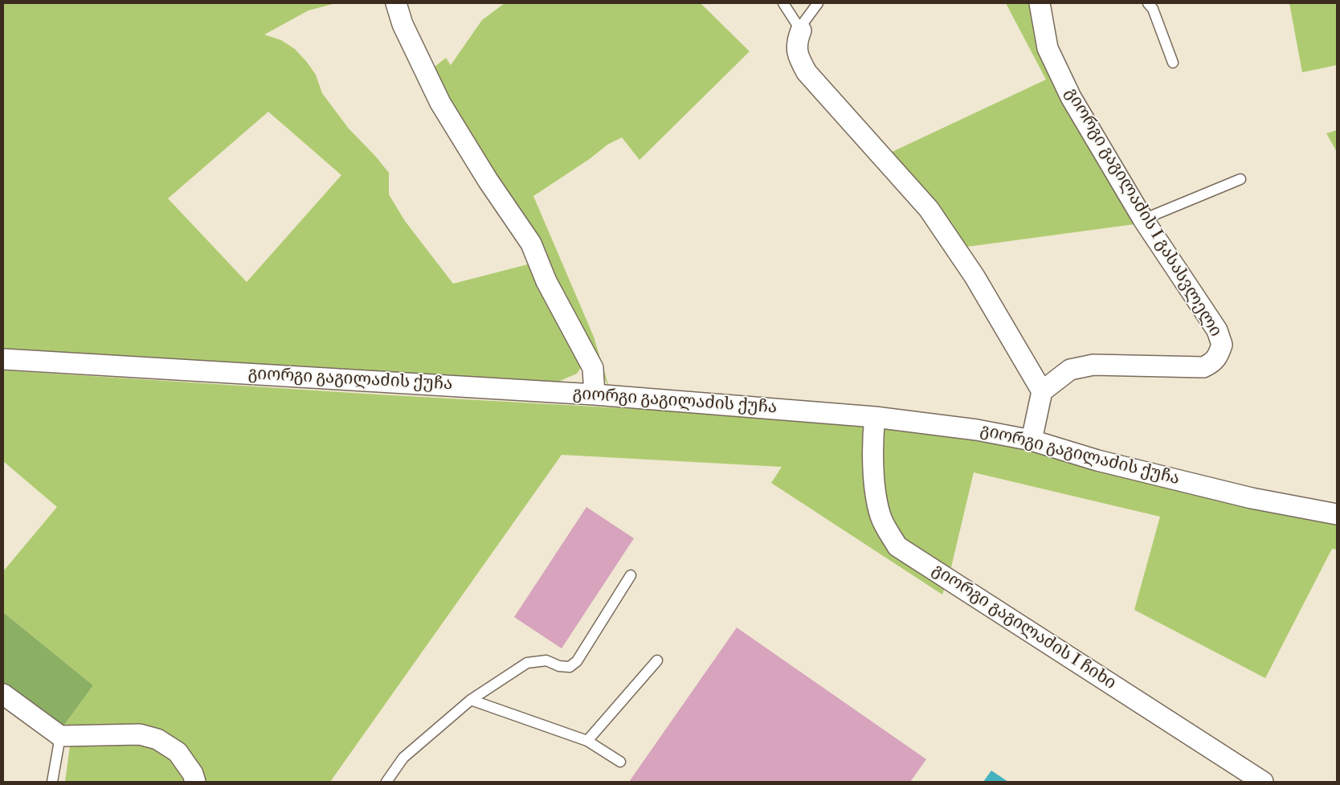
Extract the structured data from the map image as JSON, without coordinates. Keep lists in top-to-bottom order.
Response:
{
  "streets": {
    "street": ["გიორგი გაგილაძის I გასასვლელი", "გიორგი გაგილაძის ქუჩა", "გიორგი გაგილაძის I ჩიხი"]
  },
  "crossings": [
    ["გიორგი გაგილაძის ქუჩა", "გიორგი გაგილაძის I ჩიხი"]
  ]
}
